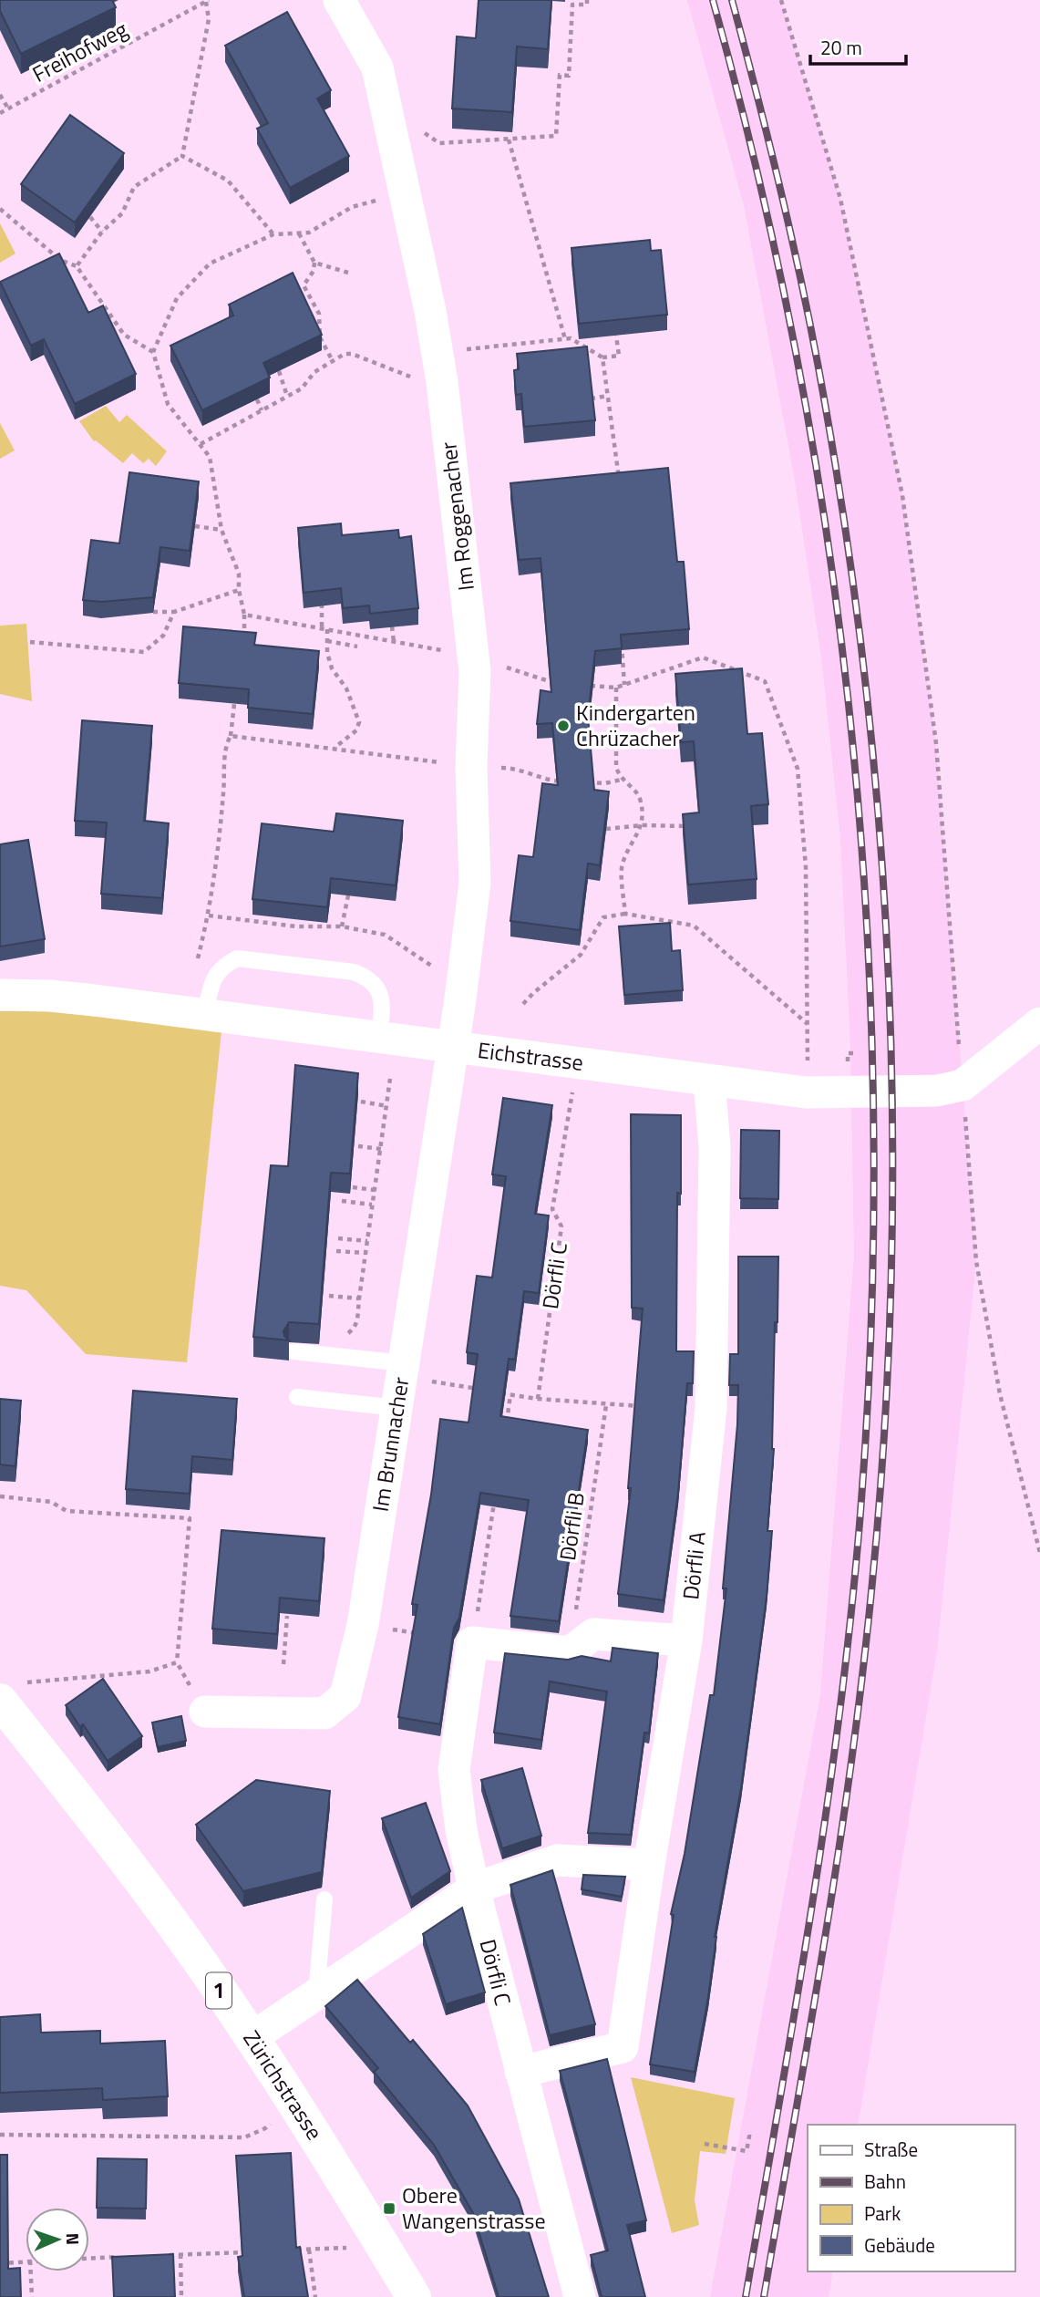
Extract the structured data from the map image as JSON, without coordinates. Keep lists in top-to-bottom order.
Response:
{
  "streets": {
    "main road": ["1", "Zürichstrasse"],
    "street": [
      "Im Roggenacher",
      "Eichstrasse",
      "Dörfli C",
      "Im Brunnacher",
      "Dörfli A"
    ],
    "path": ["Freihofweg", "Dörfli B"]
  },
  "crossings": [
    ["Im Roggenacher", "Eichstrasse"],
    ["Im Roggenacher", "Im Brunnacher"],
    ["Eichstrasse", "Im Brunnacher"],
    ["Eichstrasse", "Dörfli A"],
    ["Dörfli C", "Dörfli A"]
  ],
  "places": {
    "other": ["Kindergarten Chrüzacher"],
    "transit": ["Obere Wangenstrasse"]
  },
  "legend": [
    "Straße",
    "Bahn",
    "Park",
    "Gebäude"
  ],
  "scale_bar": "20 m",
  "north": "right"
}
